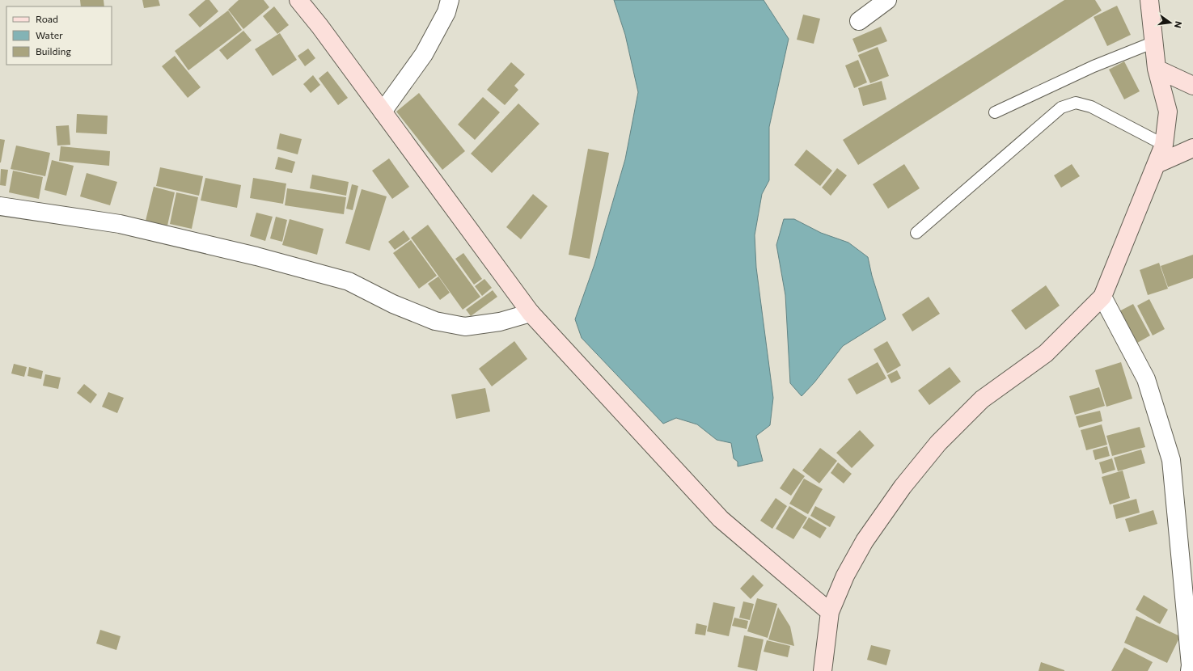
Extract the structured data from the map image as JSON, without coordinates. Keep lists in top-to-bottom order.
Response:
{
  "legend": ["Road", "Water", "Building"],
  "north": "right"
}
